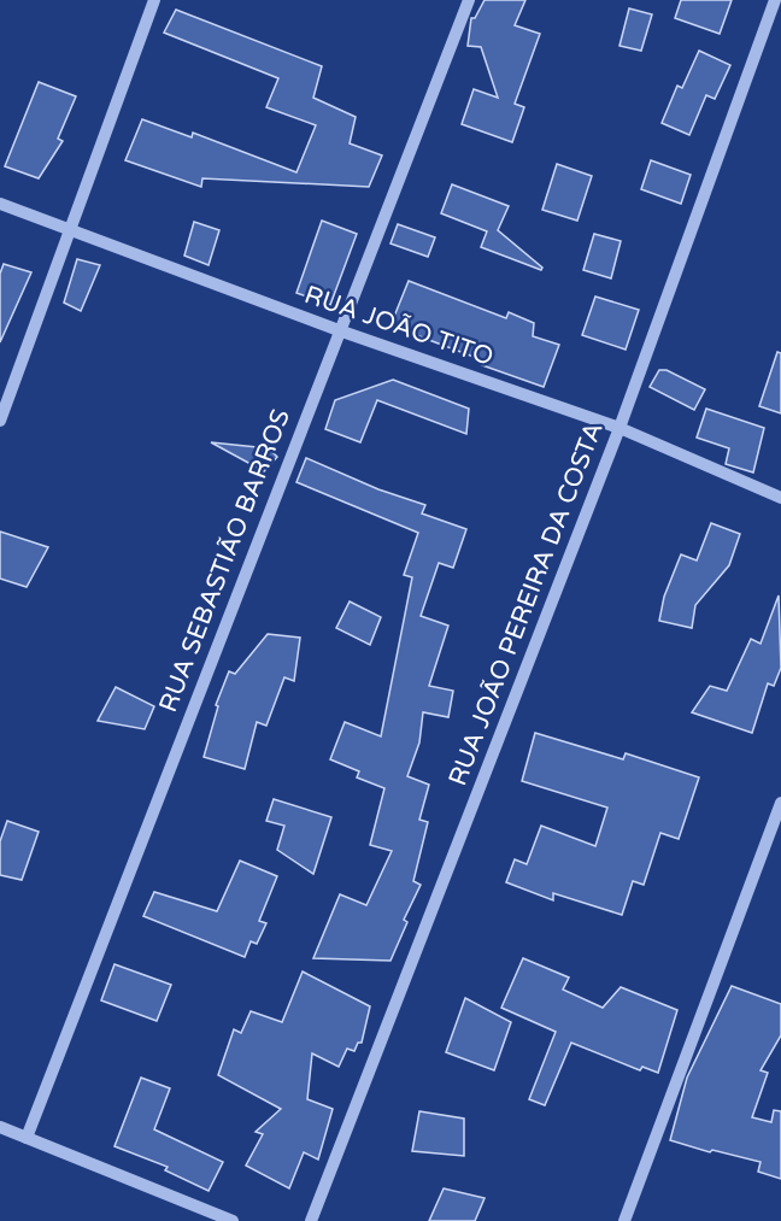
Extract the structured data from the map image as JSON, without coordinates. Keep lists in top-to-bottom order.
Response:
{
  "streets": {
    "street": ["RUA JOÃO TITO", "RUA SEBASTIÃO BARROS", "RUA JOÃO PEREIRA DA COSTA"]
  },
  "crossings": [
    ["RUA JOÃO TITO", "RUA SEBASTIÃO BARROS"],
    ["RUA JOÃO TITO", "RUA JOÃO PEREIRA DA COSTA"]
  ]
}
